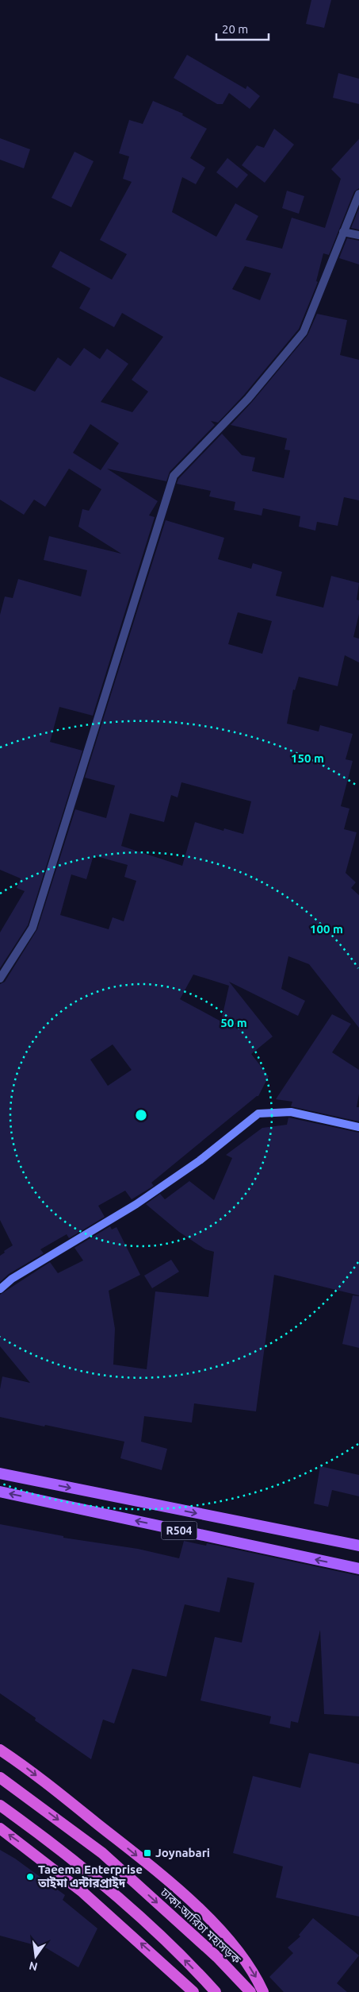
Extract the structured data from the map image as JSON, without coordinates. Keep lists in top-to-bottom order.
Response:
{
  "streets": {
    "highway": ["ঢাকা-আরিচা মহাসড়ক"],
    "main road": ["R504"]
  },
  "places": {
    "transit": ["Joynabari"],
    "other": ["Taeema Enterprise তাইমা এন্টারপ্রাইদ"]
  },
  "scale_bar": "20 m",
  "north": "bottom",
  "rings": ["150 m", "100 m", "50 m"]
}
